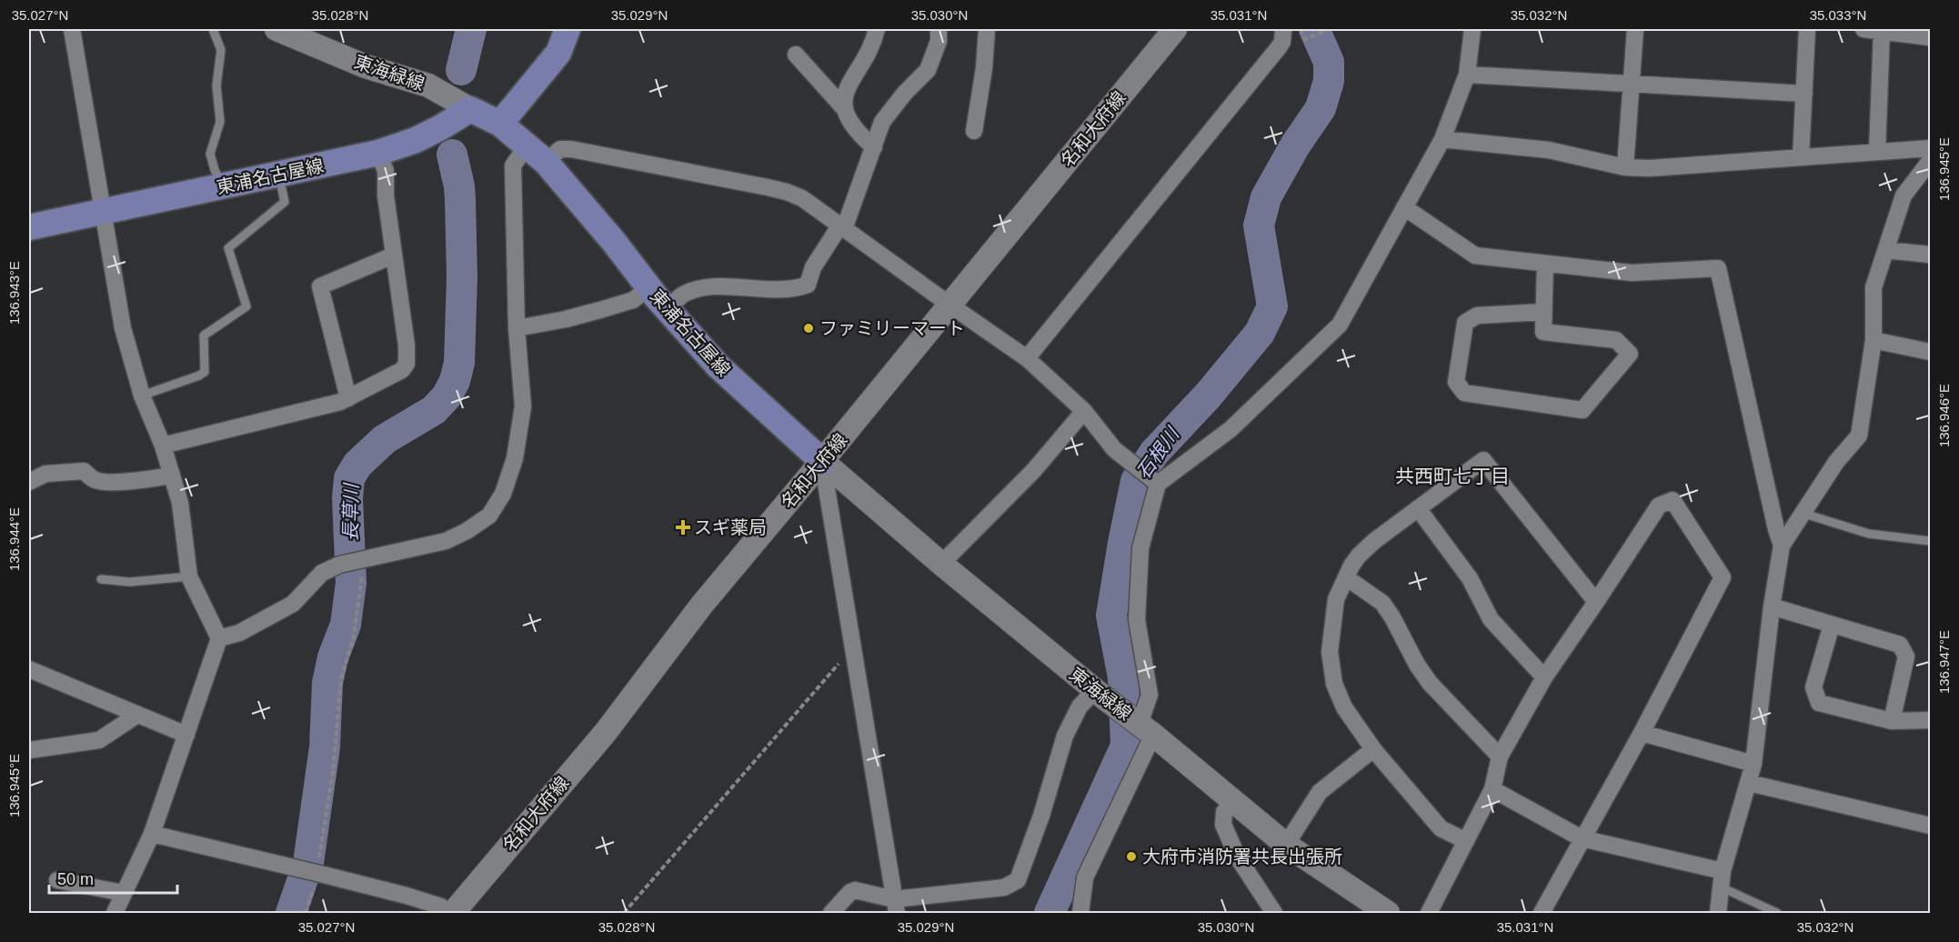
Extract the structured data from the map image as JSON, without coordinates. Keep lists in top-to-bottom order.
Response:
{
  "streets": {
    "main road": ["東海緑線", "名和大府線", "東浦名古屋線"]
  },
  "crossings": [
    ["東海緑線", "名和大府線"],
    ["東海緑線", "東浦名古屋線"],
    ["名和大府線", "東浦名古屋線"]
  ],
  "districts": ["共西町七丁目"],
  "water": ["石根川", "長草川"],
  "places": {
    "other": ["ファミリーマート", "大府市消防署共長出張所"],
    "health": ["スギ薬局"]
  },
  "scale_bar": "50 m",
  "coordinates": [
    "35.027°N",
    "35.028°N",
    "35.029°N",
    "35.030°N",
    "35.031°N",
    "35.032°N",
    "35.033°N",
    "136.945°E",
    "136.943°E",
    "136.946°E",
    "136.944°E",
    "136.947°E"
  ]
}
